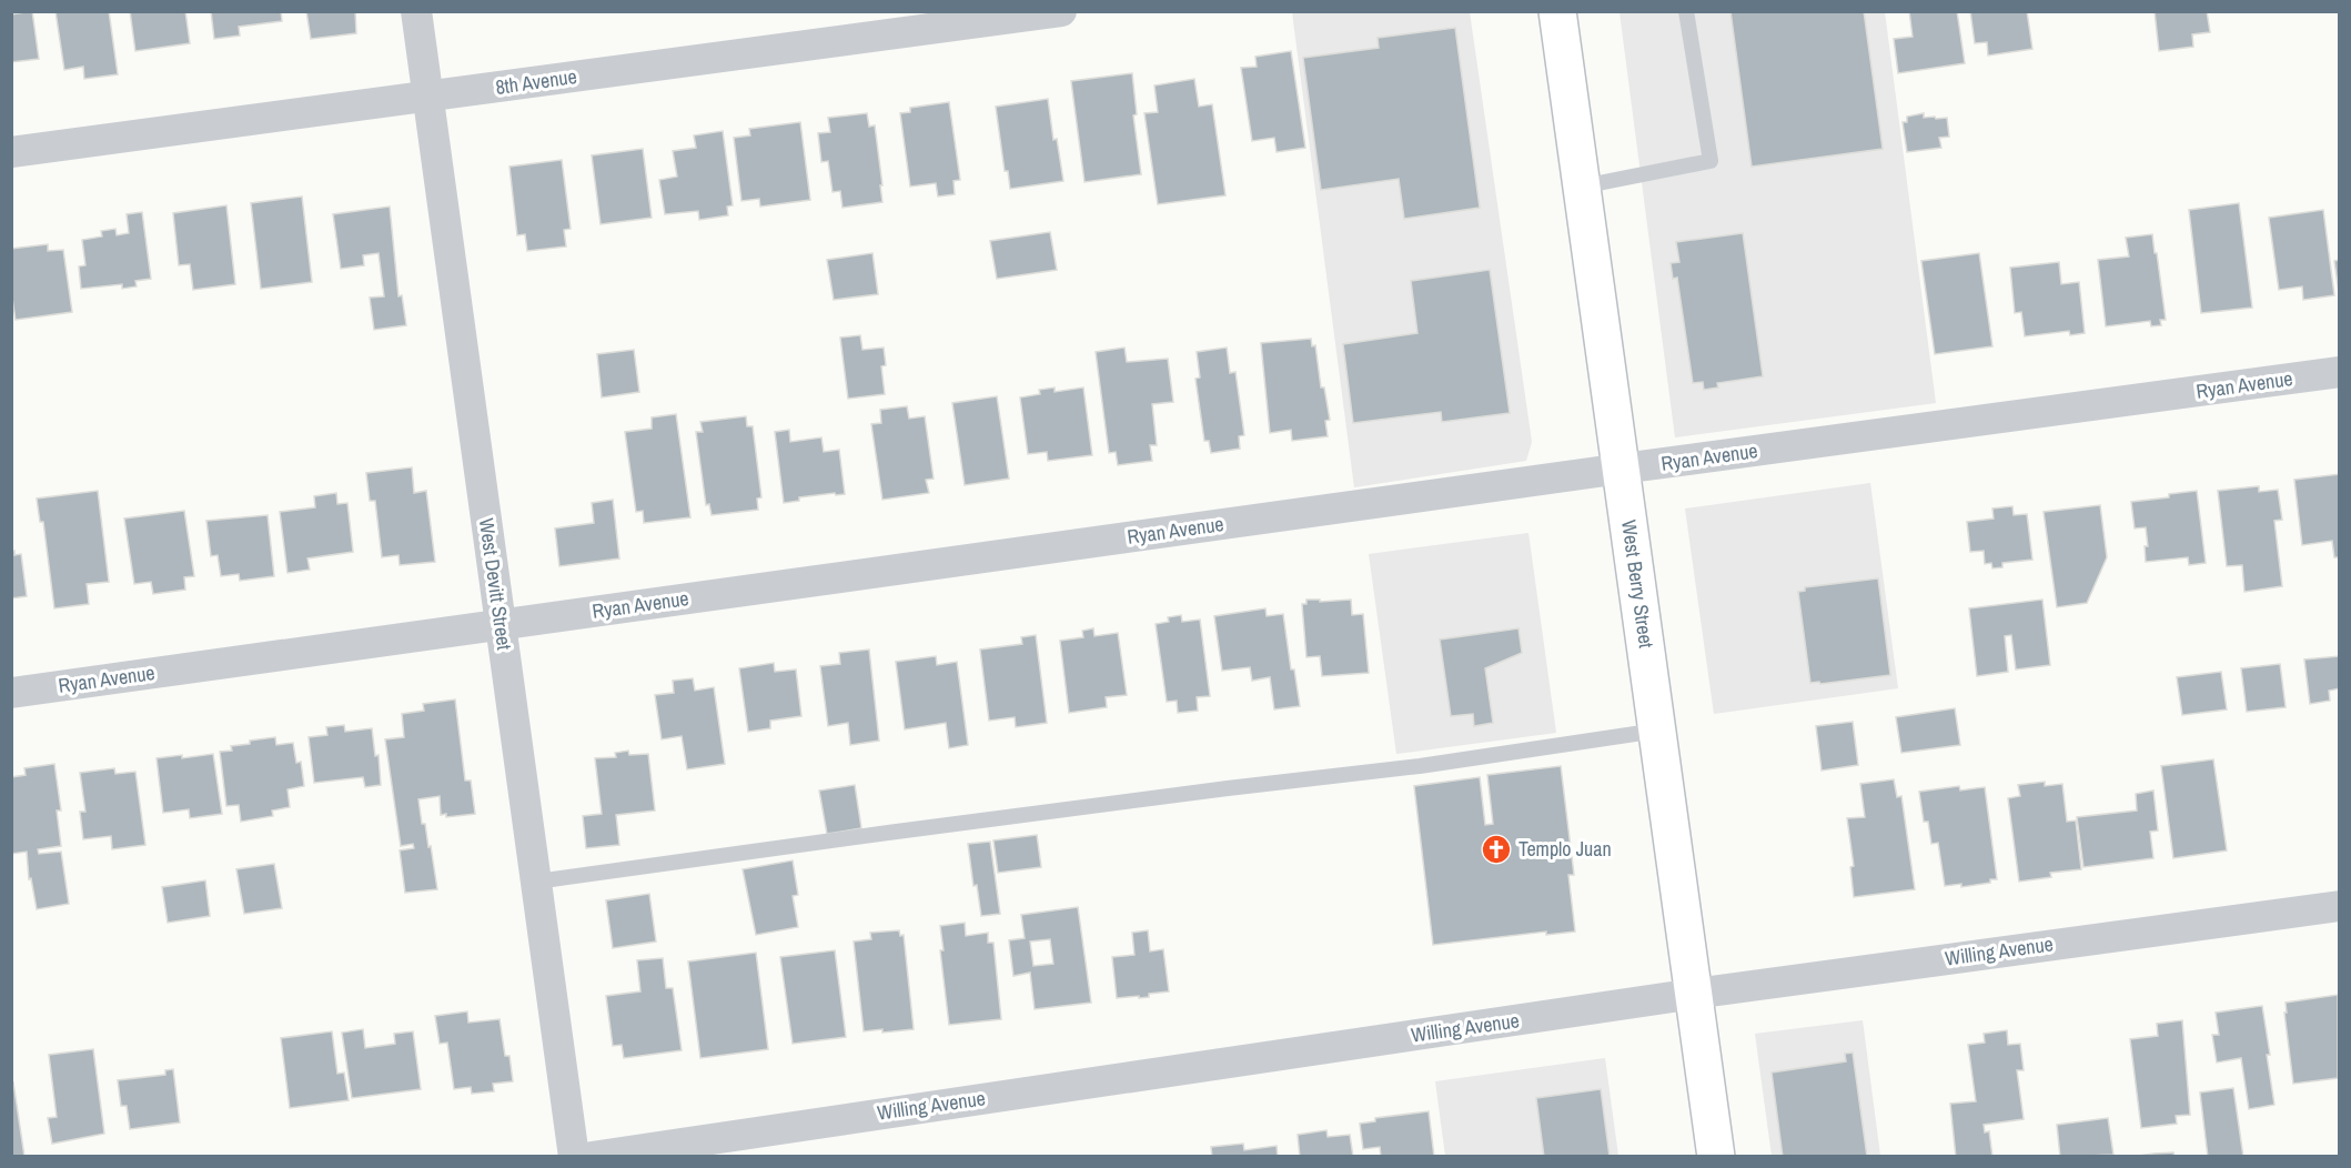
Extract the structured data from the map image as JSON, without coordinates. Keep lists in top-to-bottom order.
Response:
{
  "streets": {
    "main road": ["West Berry Street"],
    "street": [
      "8th Avenue",
      "Ryan Avenue",
      "West Devitt Street",
      "Willing Avenue"
    ]
  },
  "crossings": [
    ["8th Avenue", "West Devitt Street"],
    ["Ryan Avenue", "West Devitt Street"],
    ["Ryan Avenue", "West Berry Street"],
    ["West Berry Street", "Willing Avenue"]
  ],
  "places": {
    "church": ["Templo Juan"]
  }
}
